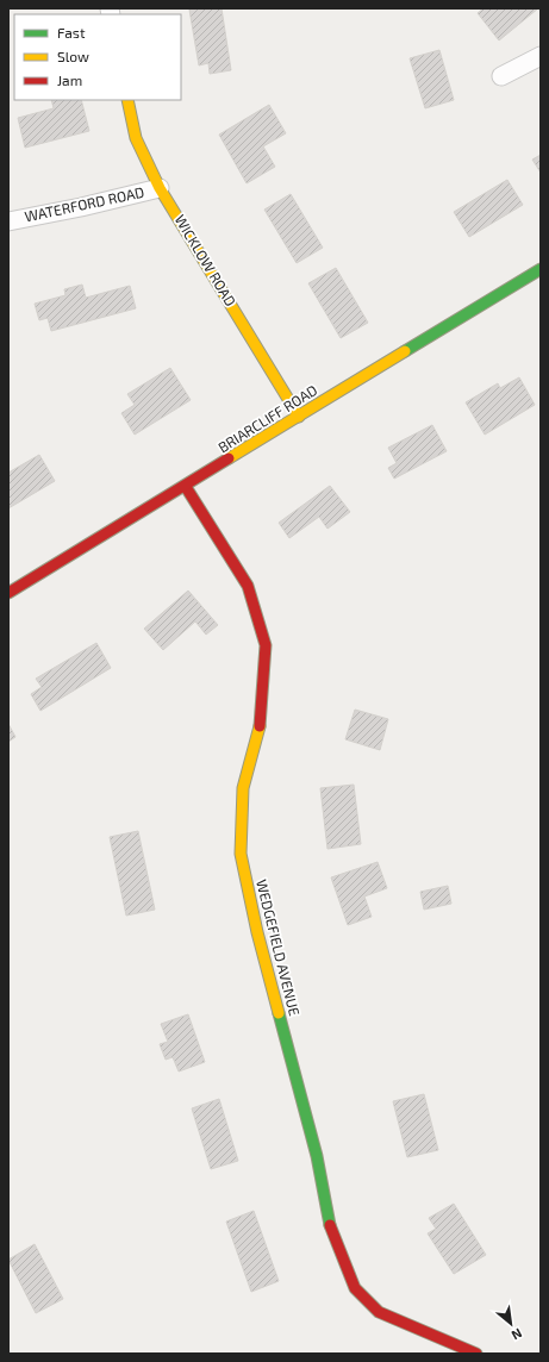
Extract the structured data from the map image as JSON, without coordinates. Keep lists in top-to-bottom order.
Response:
{
  "streets": {
    "street": [
      "WATERFORD ROAD",
      "WICKLOW ROAD",
      "BRIARCLIFF ROAD",
      "WEDGEFIELD AVENUE"
    ]
  },
  "crossings": [
    ["WATERFORD ROAD", "WICKLOW ROAD"],
    ["WICKLOW ROAD", "BRIARCLIFF ROAD"],
    ["BRIARCLIFF ROAD", "WEDGEFIELD AVENUE"]
  ],
  "legend": ["Fast", "Slow", "Jam"],
  "north": "bottom right"
}
